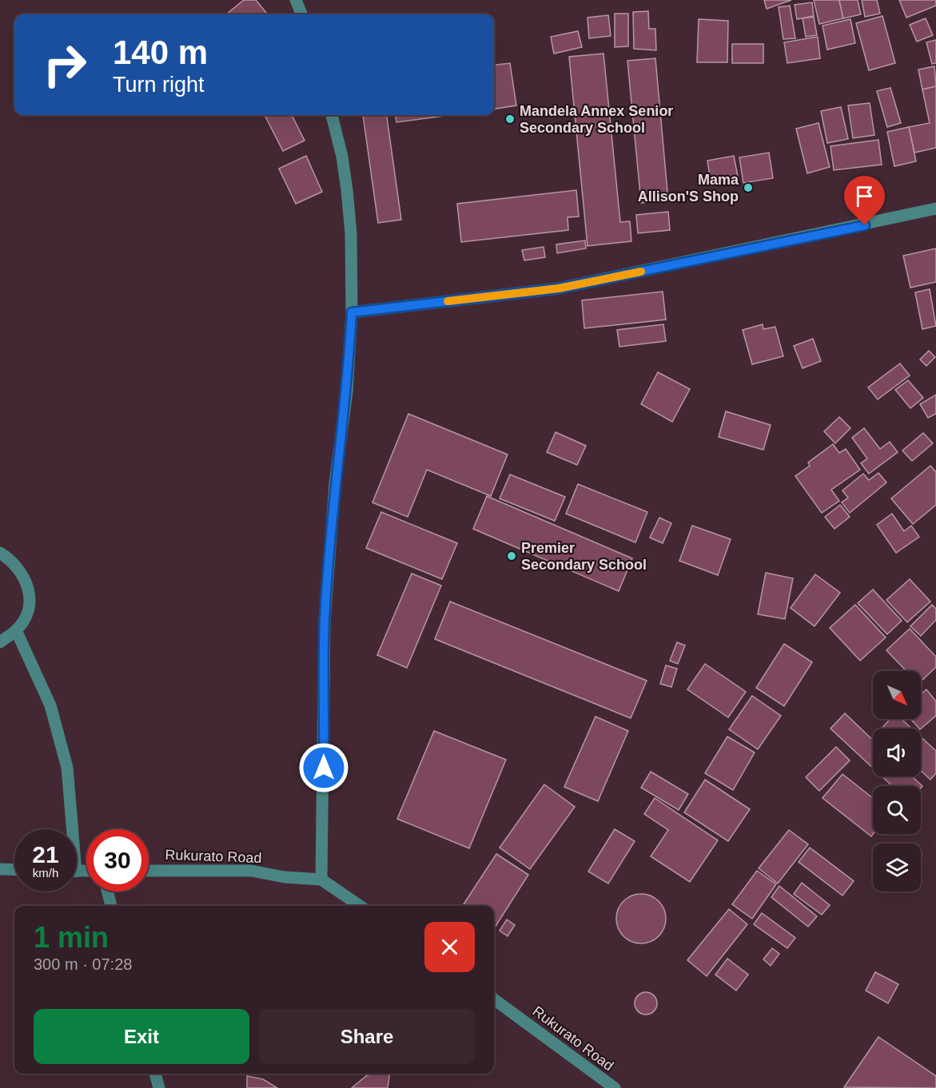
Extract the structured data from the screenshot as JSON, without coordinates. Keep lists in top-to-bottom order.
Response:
{
  "streets": {
    "street": ["Rukurato Road"]
  },
  "places": ["Mandela Annex Senior Secondary School", "Mama Allison'S Shop", "Premier Secondary School"],
  "north": "bottom right",
  "page": {
    "turn": ["140 m", "Turn right"],
    "speed": "21 km/h",
    "limit": "30",
    "heading": ["1 min", "300 m · 07:28"],
    "buttons": ["Exit", "Share"]
  }
}
